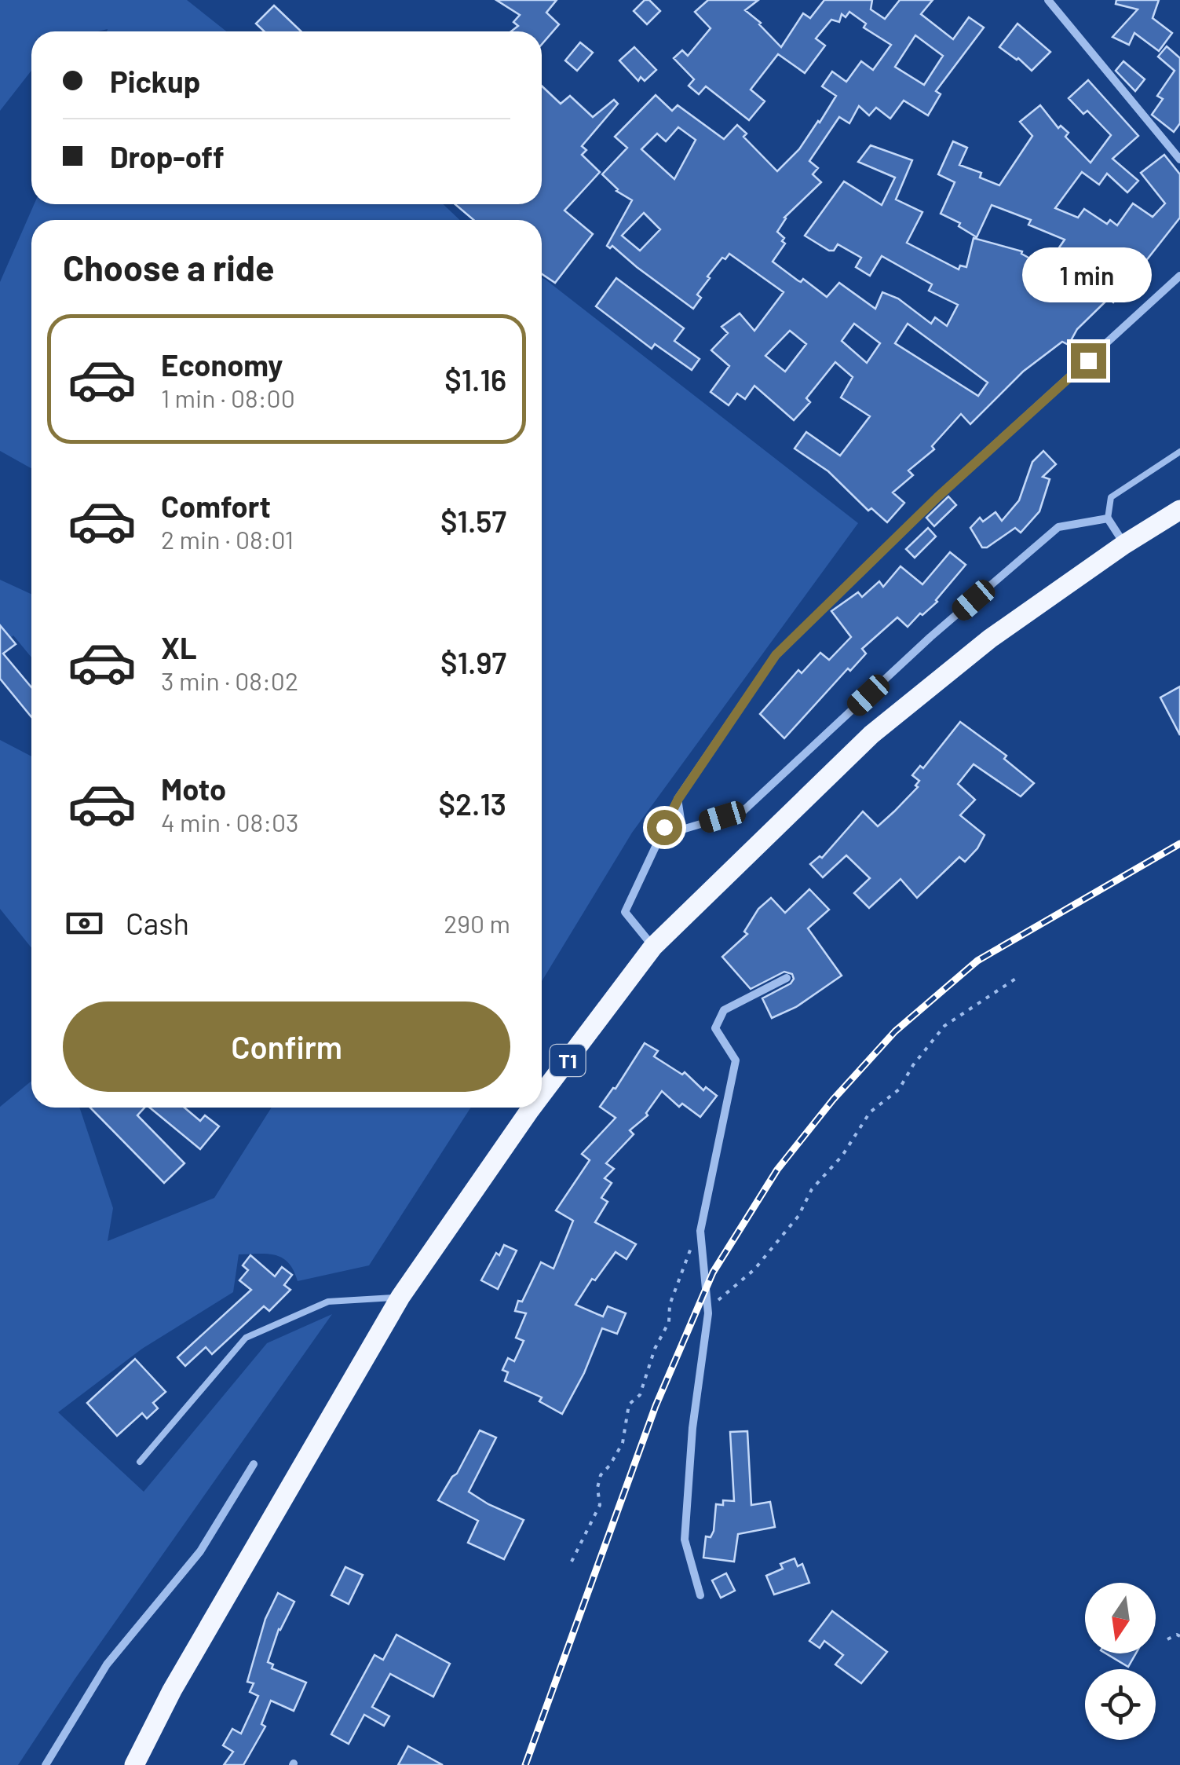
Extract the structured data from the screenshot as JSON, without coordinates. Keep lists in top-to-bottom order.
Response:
{
  "streets": {
    "highway": ["T1"]
  },
  "north": "bottom",
  "page": {
    "banner": ["Pickup", "Drop-off"],
    "heading": "Choose a ride",
    "bubble": "1 min",
    "list": [
      {
        "name": "Economy",
        "note": "1 min · 08:00",
        "value": "$1.16"
      },
      {
        "name": "Comfort",
        "note": "2 min · 08:01",
        "value": "$1.57"
      },
      {
        "name": "XL",
        "note": "3 min · 08:02",
        "value": "$1.97"
      },
      {
        "name": "Moto",
        "note": "4 min · 08:03",
        "value": "$2.13"
      }
    ],
    "pay": ["Cash", "290 m"],
    "buttons": "Confirm"
  }
}
